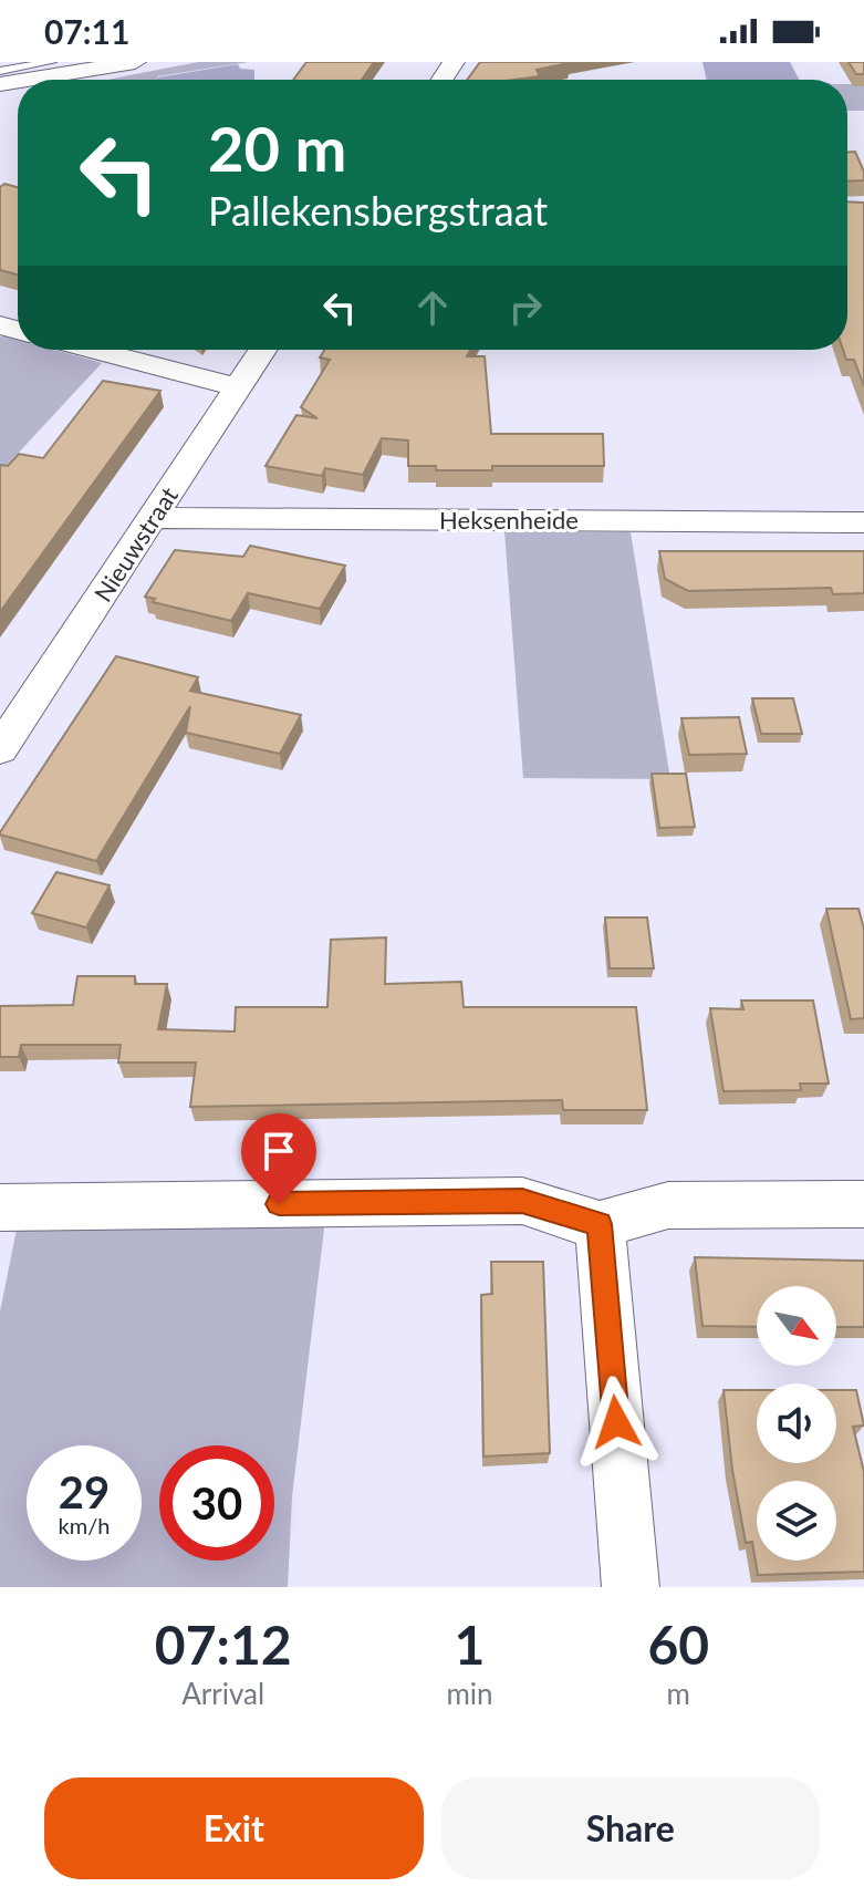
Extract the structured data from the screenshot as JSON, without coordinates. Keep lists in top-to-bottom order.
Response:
{
  "streets": {
    "street": ["Heksenheide", "Nieuwstraat"]
  },
  "crossings": [
    ["Heksenheide", "Nieuwstraat"]
  ],
  "north": "bottom right",
  "page": {
    "status": "07:11",
    "turn": ["20 m", "Pallekensbergstraat"],
    "speed": "29 km/h",
    "limit": "30",
    "eta": [
      "07:12",
      "Arrival",
      "1",
      "min",
      "60",
      "m"
    ],
    "buttons": ["Exit", "Share"]
  }
}
